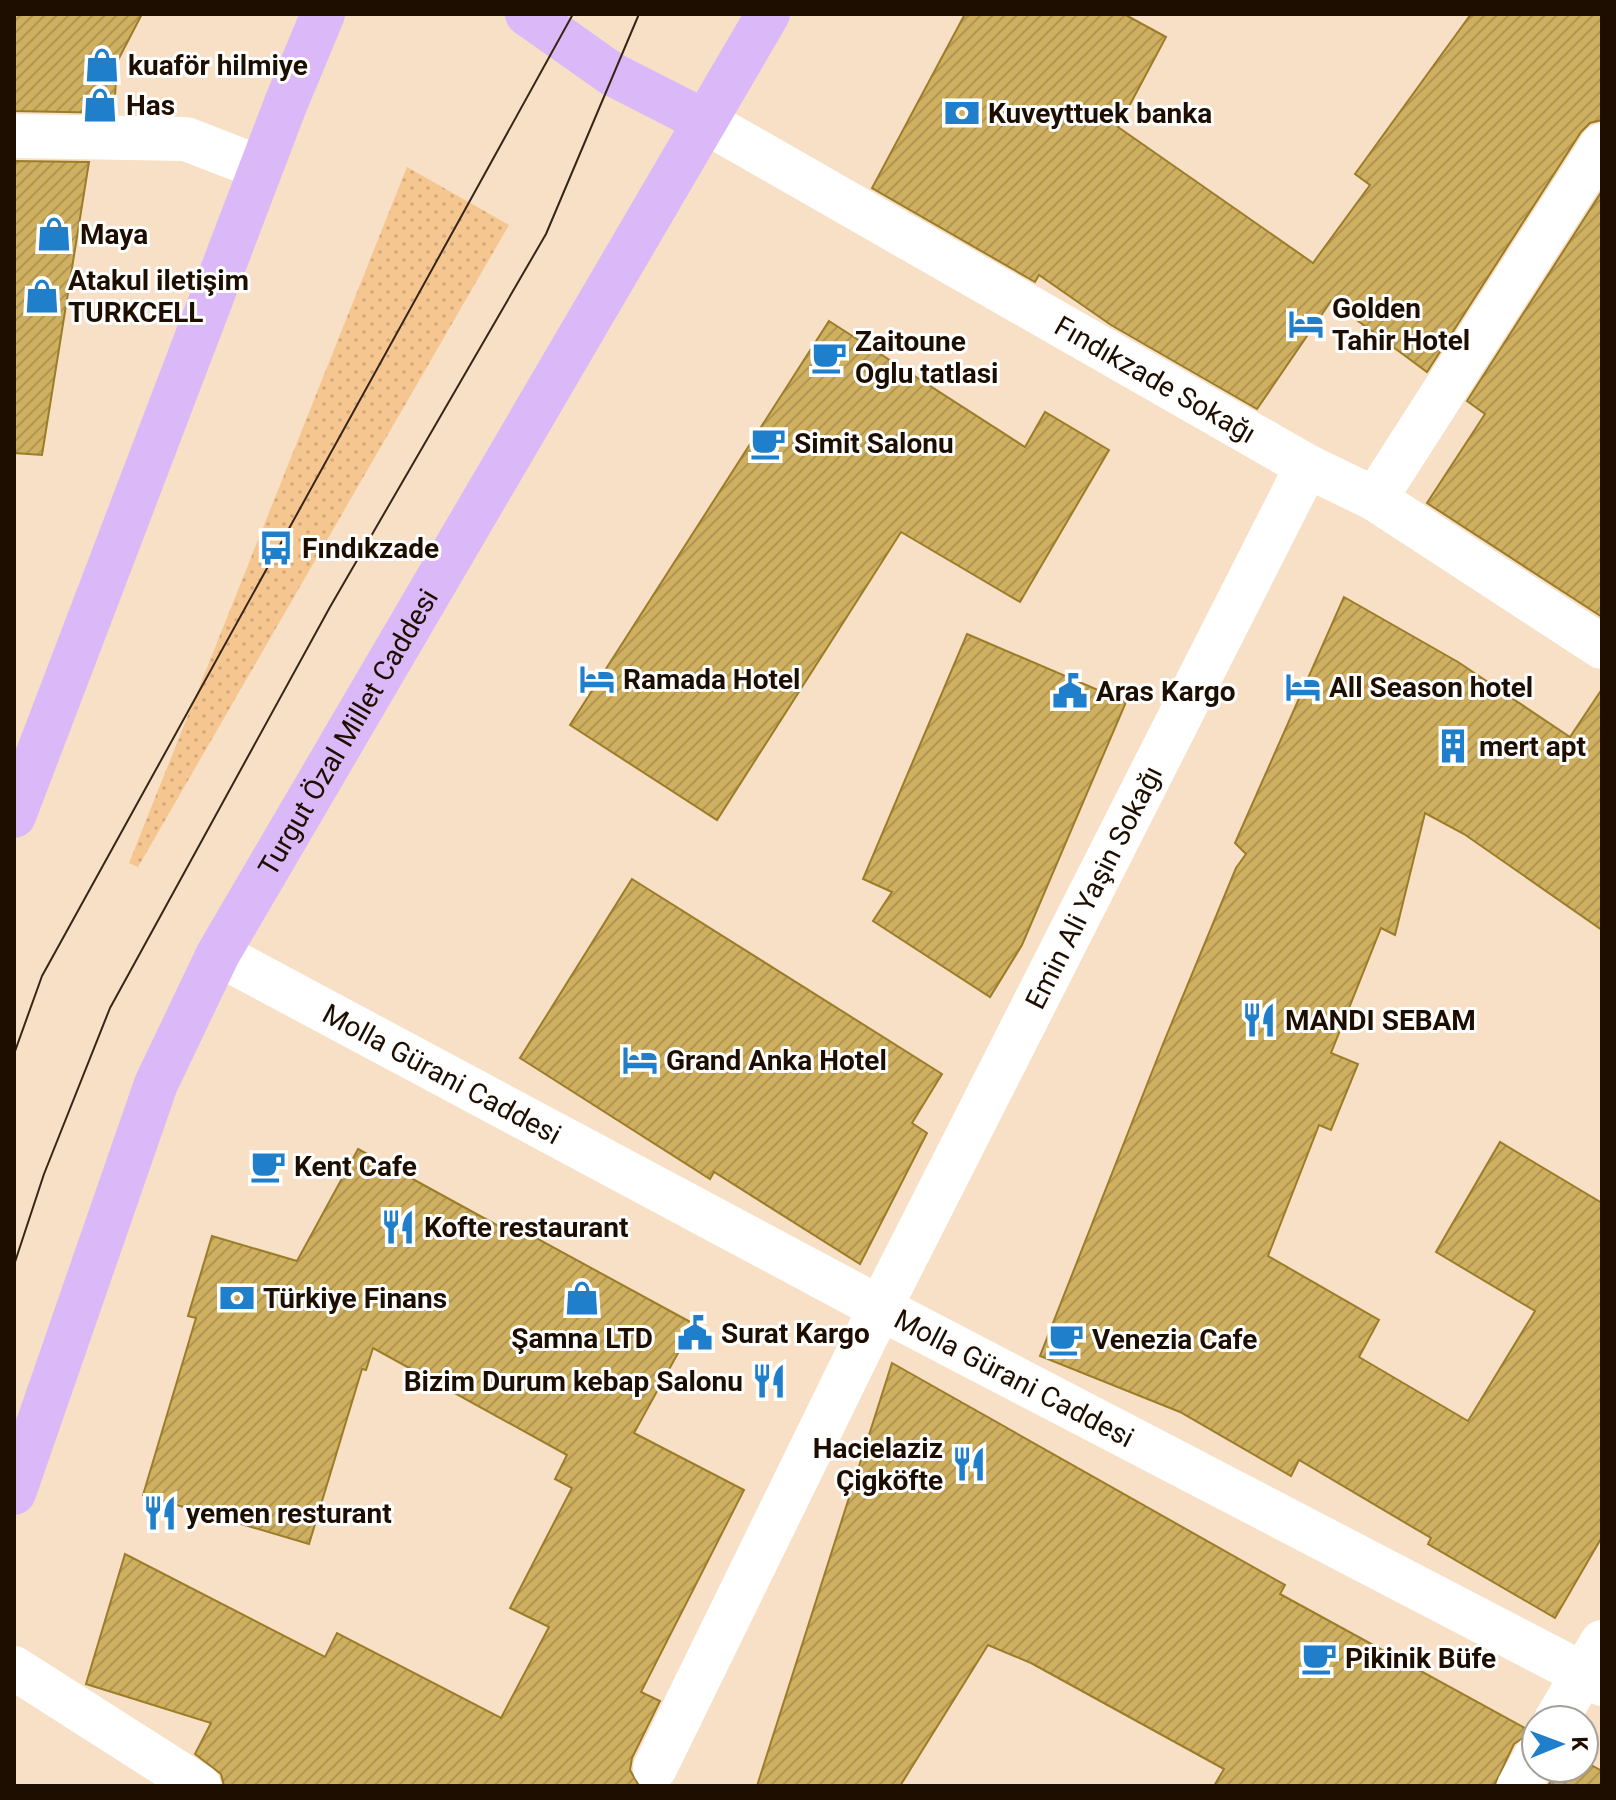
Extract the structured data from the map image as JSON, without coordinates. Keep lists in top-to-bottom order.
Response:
{
  "streets": {
    "main road": ["Turgut Özal Millet Caddesi"],
    "street": ["Fındıkzade Sokağı", "Emin Ali Yaşin Sokağı", "Molla Gürani Caddesi"]
  },
  "crossings": [
    ["Fındıkzade Sokağı", "Turgut Özal Millet Caddesi"],
    ["Fındıkzade Sokağı", "Emin Ali Yaşin Sokağı"],
    ["Turgut Özal Millet Caddesi", "Molla Gürani Caddesi"],
    ["Emin Ali Yaşin Sokağı", "Molla Gürani Caddesi"]
  ],
  "places": {
    "shop": [
      "kuaför hilmiye",
      "Has",
      "Maya",
      "Atakul iletişim TURKCELL",
      "Şamna LTD"
    ],
    "bank": ["Kuveyttuek banka", "Türkiye Finans"],
    "hotel": [
      "Golden Tahir Hotel",
      "Ramada Hotel",
      "All Season hotel",
      "Grand Anka Hotel"
    ],
    "cafe": [
      "Zaitoune Oglu tatlasi",
      "Simit Salonu",
      "Kent Cafe",
      "Venezia Cafe",
      "Pikinik Büfe"
    ],
    "bus stop": ["Fındıkzade"],
    "public building": ["Aras Kargo", "Surat Kargo"],
    "building": ["mert apt"],
    "restaurant": [
      "MANDI SEBAM",
      "Kofte restaurant",
      "Bizim Durum kebap Salonu",
      "Hacielaziz Çigköfte",
      "yemen resturant"
    ]
  },
  "north": "right"
}
